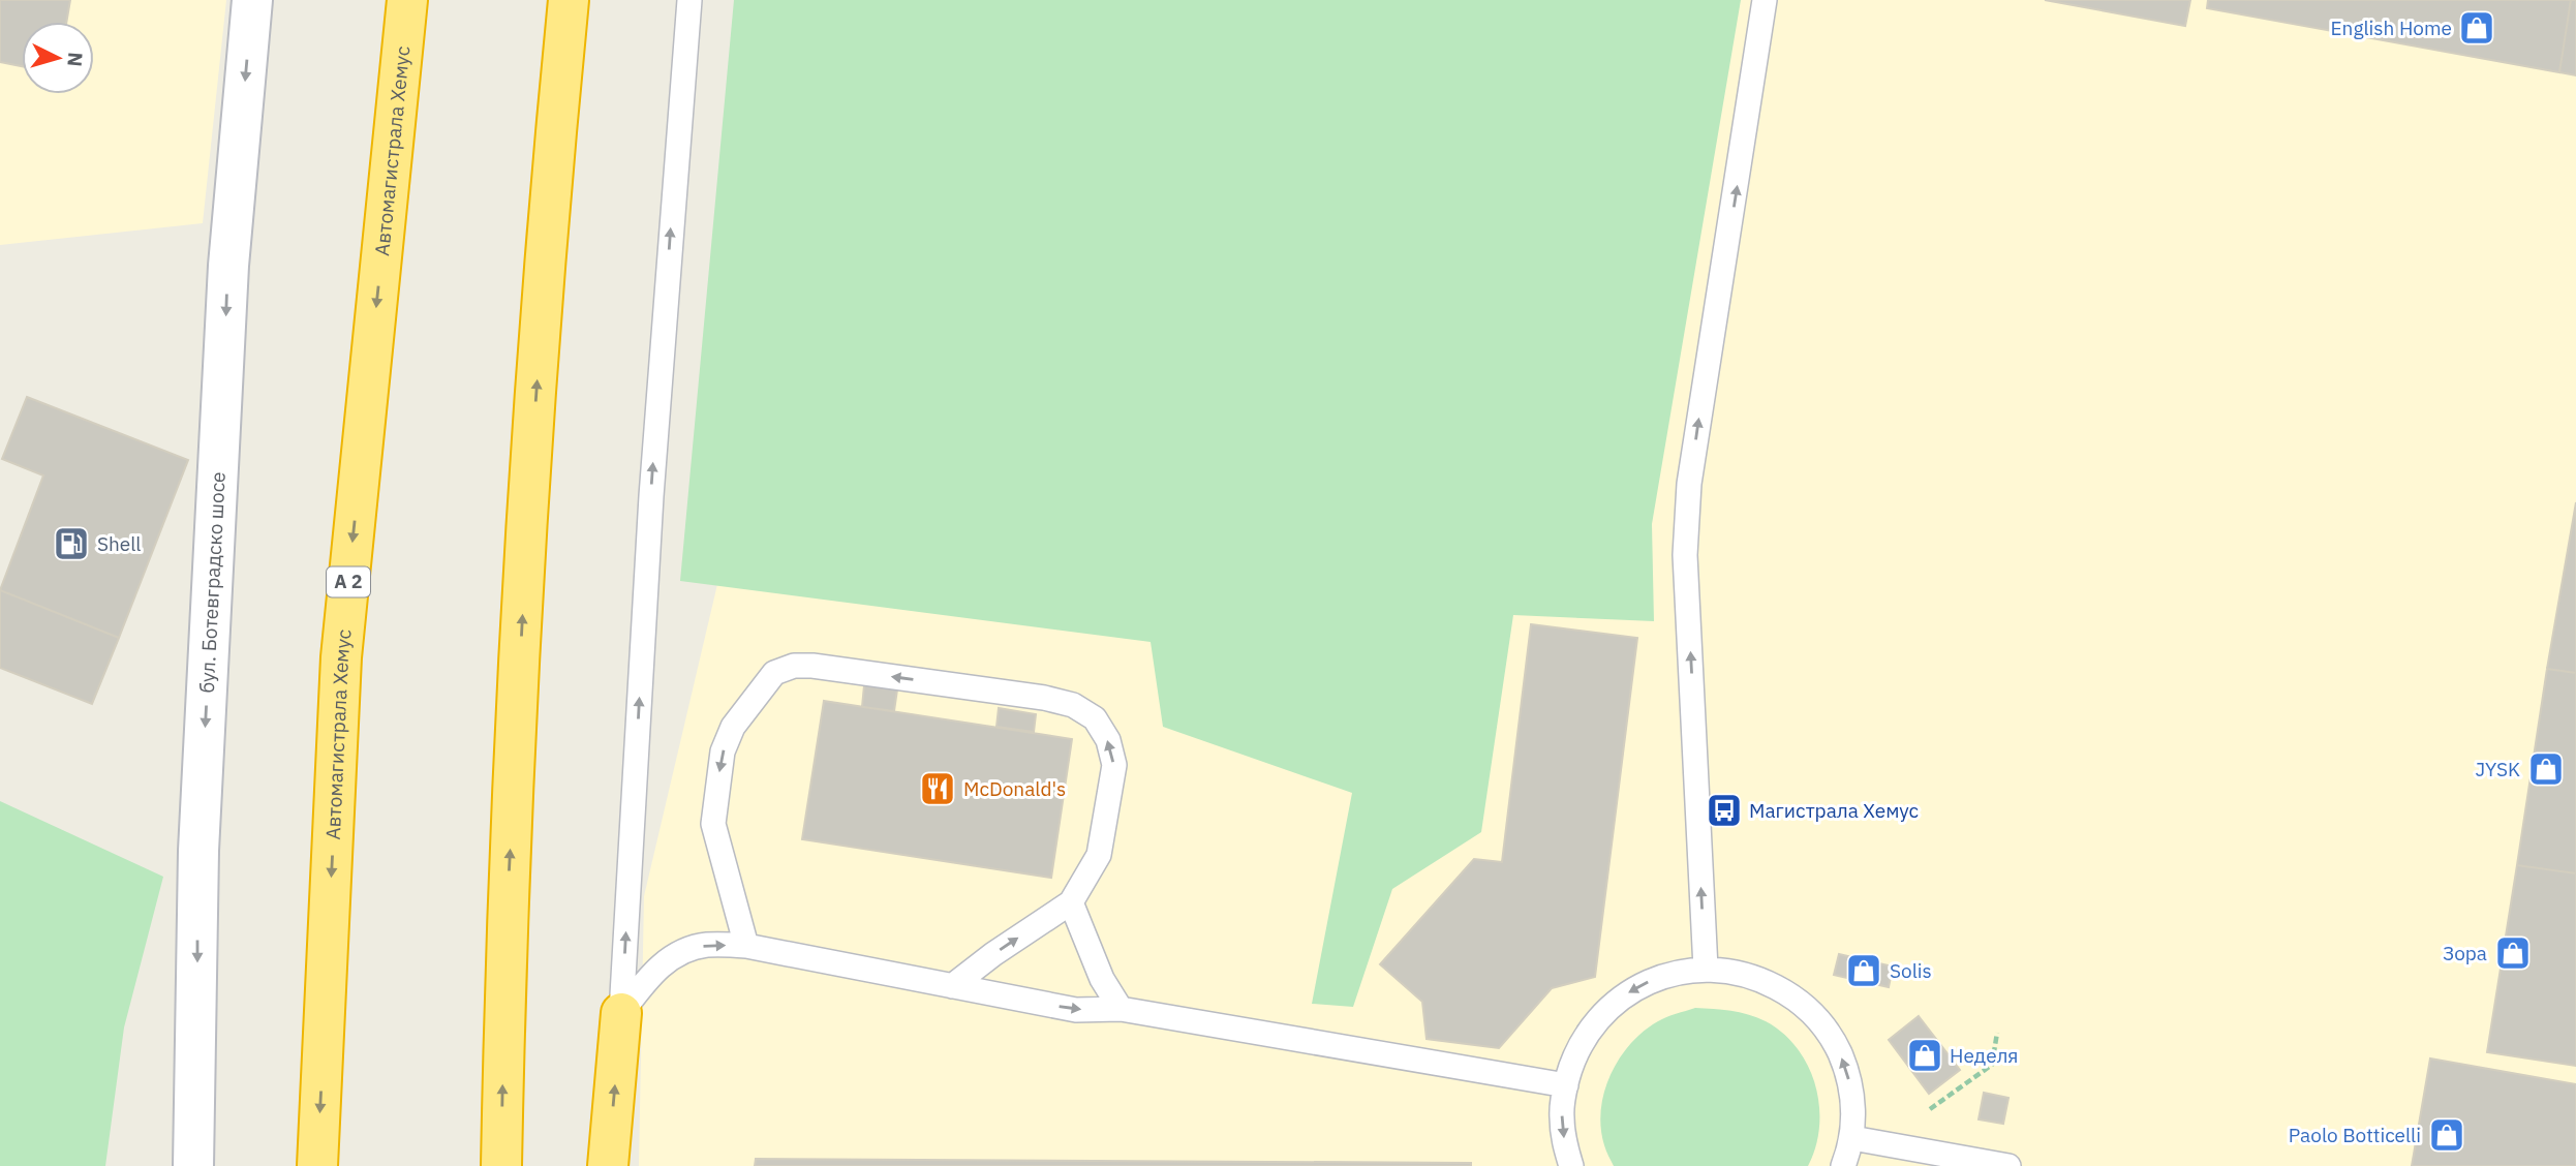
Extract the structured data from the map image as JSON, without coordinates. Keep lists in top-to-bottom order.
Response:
{
  "streets": {
    "highway": ["Автомагистрала Хемус", "A 2"],
    "street": ["бул. Ботевградско шосе"]
  },
  "one_way": ["бул. Ботевградско шосе"],
  "places": {
    "shop": [
      "English Home",
      "JYSK",
      "Зора",
      "Solis",
      "Неделя",
      "Paolo Botticelli"
    ],
    "fuel station": ["Shell"],
    "restaurant": ["McDonald's"],
    "bus stop": ["Магистрала Хемус"]
  },
  "north": "right"
}
